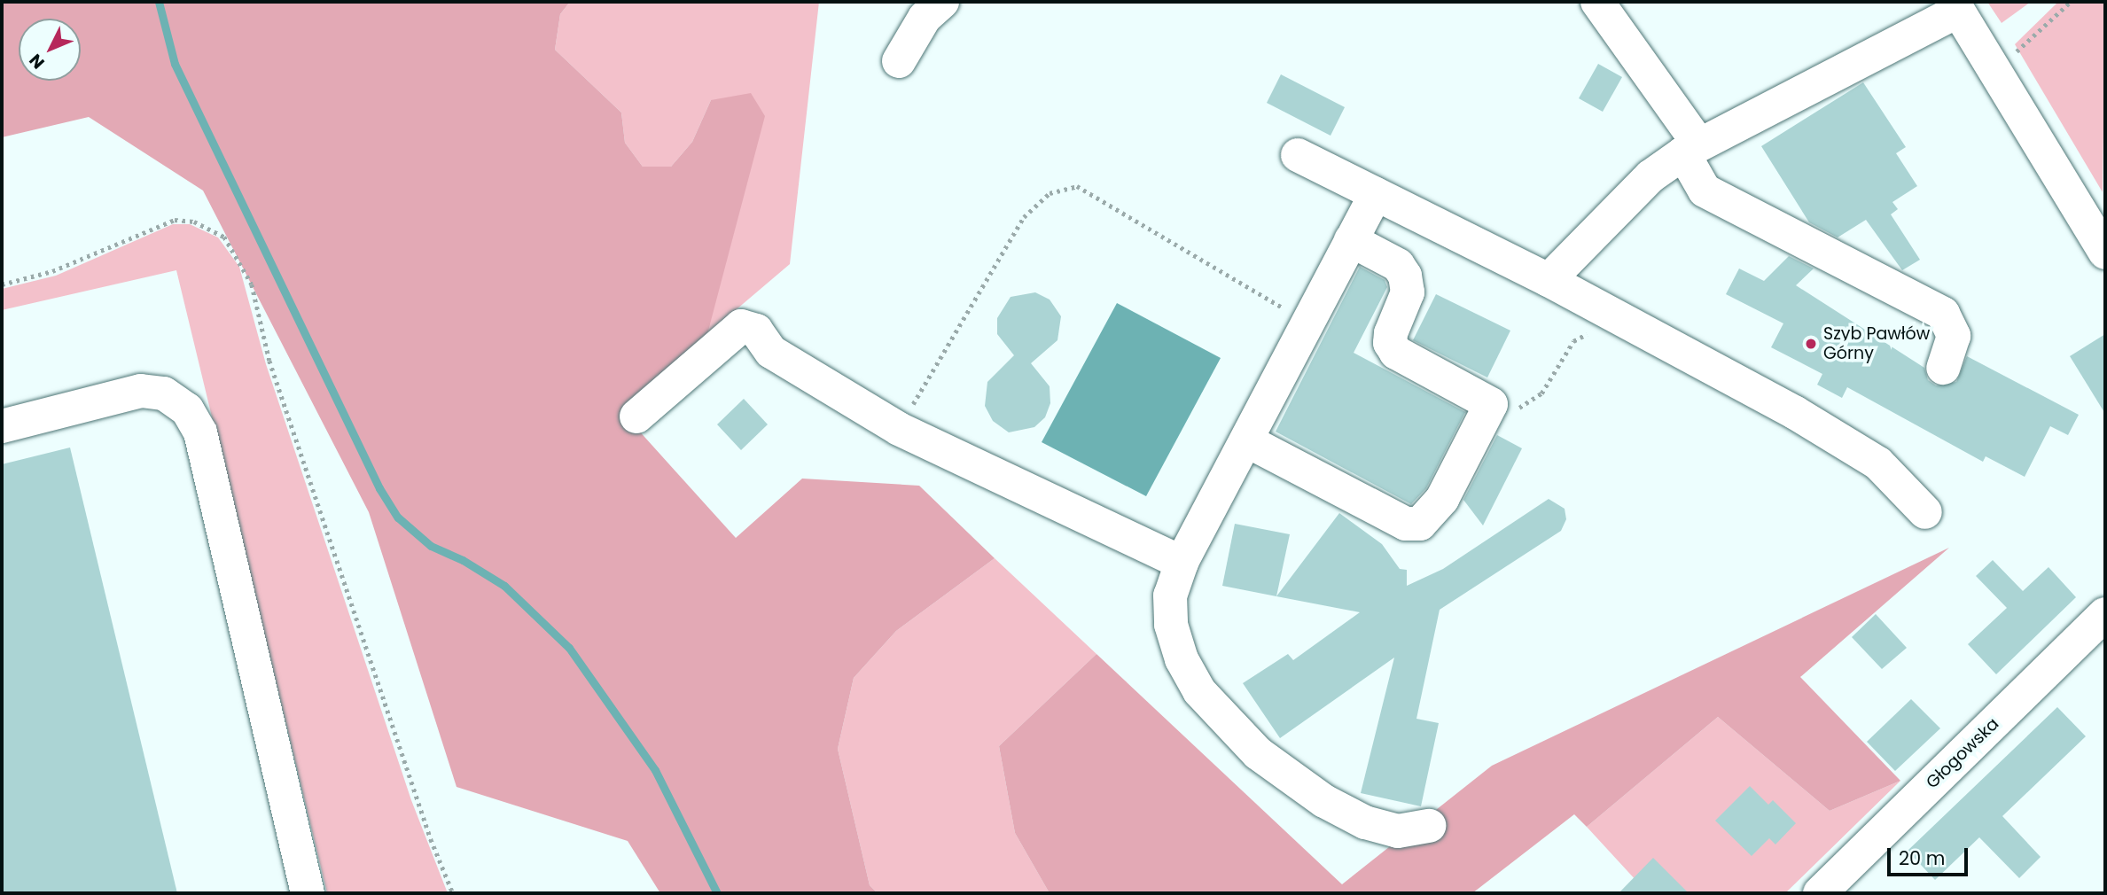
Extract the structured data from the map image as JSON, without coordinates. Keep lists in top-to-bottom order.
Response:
{
  "streets": {
    "street": ["Głogowska"]
  },
  "places": ["Szyb Pawłów Górny"],
  "scale_bar": "20 m",
  "north": "bottom left"
}
